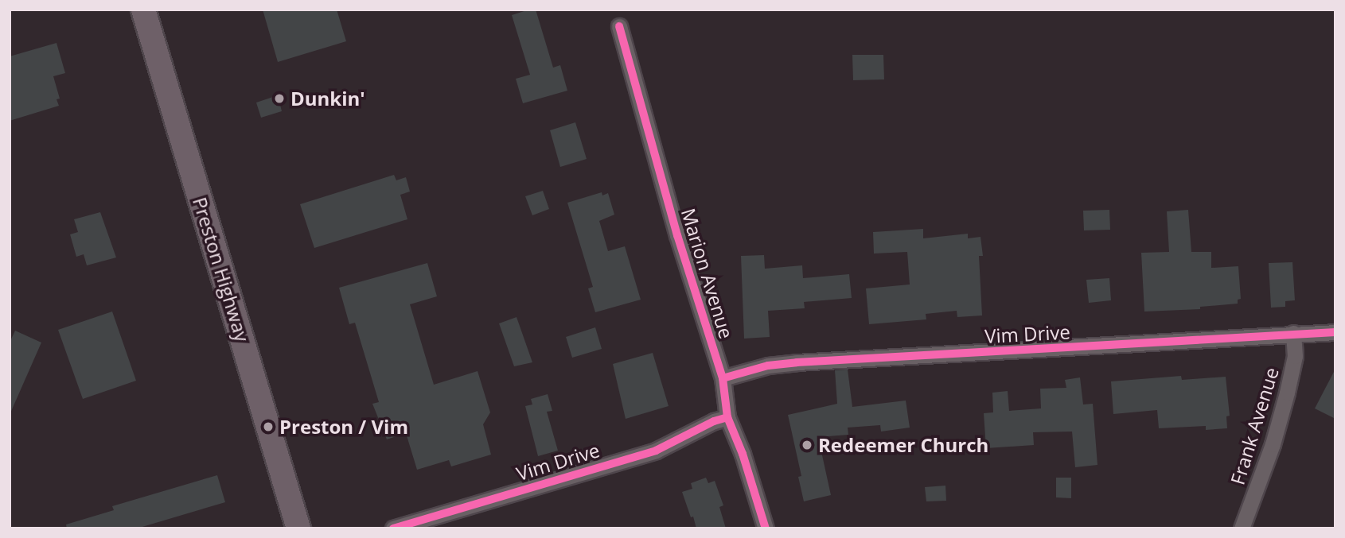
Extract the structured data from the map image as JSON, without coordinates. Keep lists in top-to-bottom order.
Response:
{
  "streets": {
    "main road": ["Preston Highway"],
    "street": ["Marion Avenue", "Vim Drive", "Frank Avenue"]
  },
  "crossings": [
    ["Marion Avenue", "Vim Drive"],
    ["Vim Drive", "Frank Avenue"]
  ],
  "places": ["Dunkin'", "Preston / Vim", "Redeemer Church"]
}
